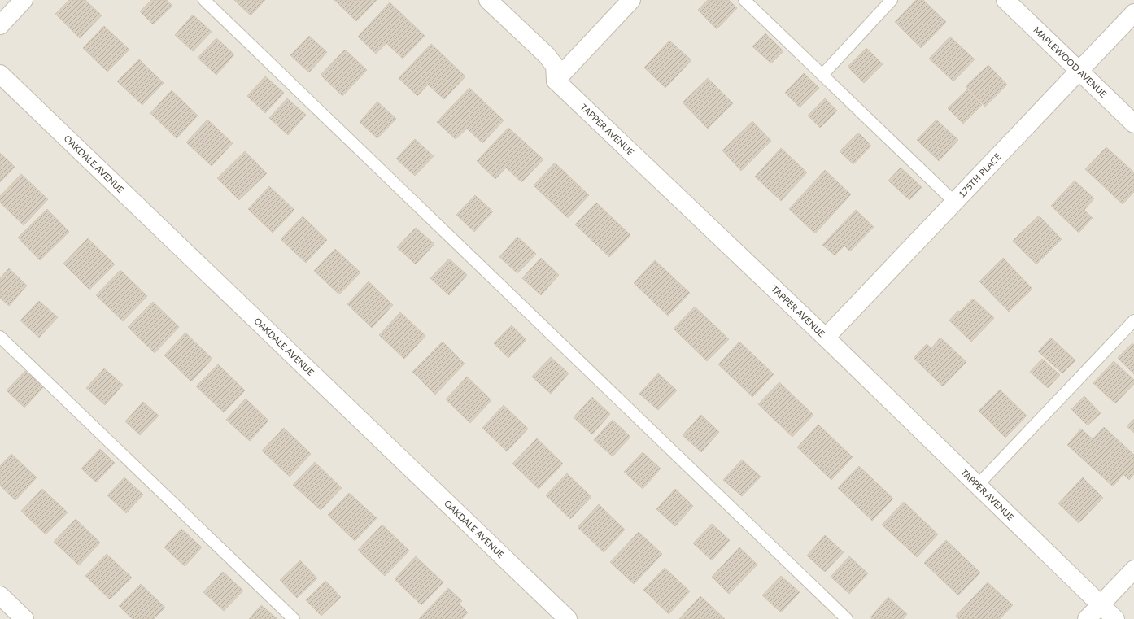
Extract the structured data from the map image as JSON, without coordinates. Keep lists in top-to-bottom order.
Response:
{
  "streets": {
    "street": [
      "MAPLEWOOD AVENUE",
      "TAPPER AVENUE",
      "OAKDALE AVENUE",
      "175TH PLACE"
    ]
  },
  "crossings": [
    ["MAPLEWOOD AVENUE", "175TH PLACE"],
    ["TAPPER AVENUE", "175TH PLACE"]
  ]
}
